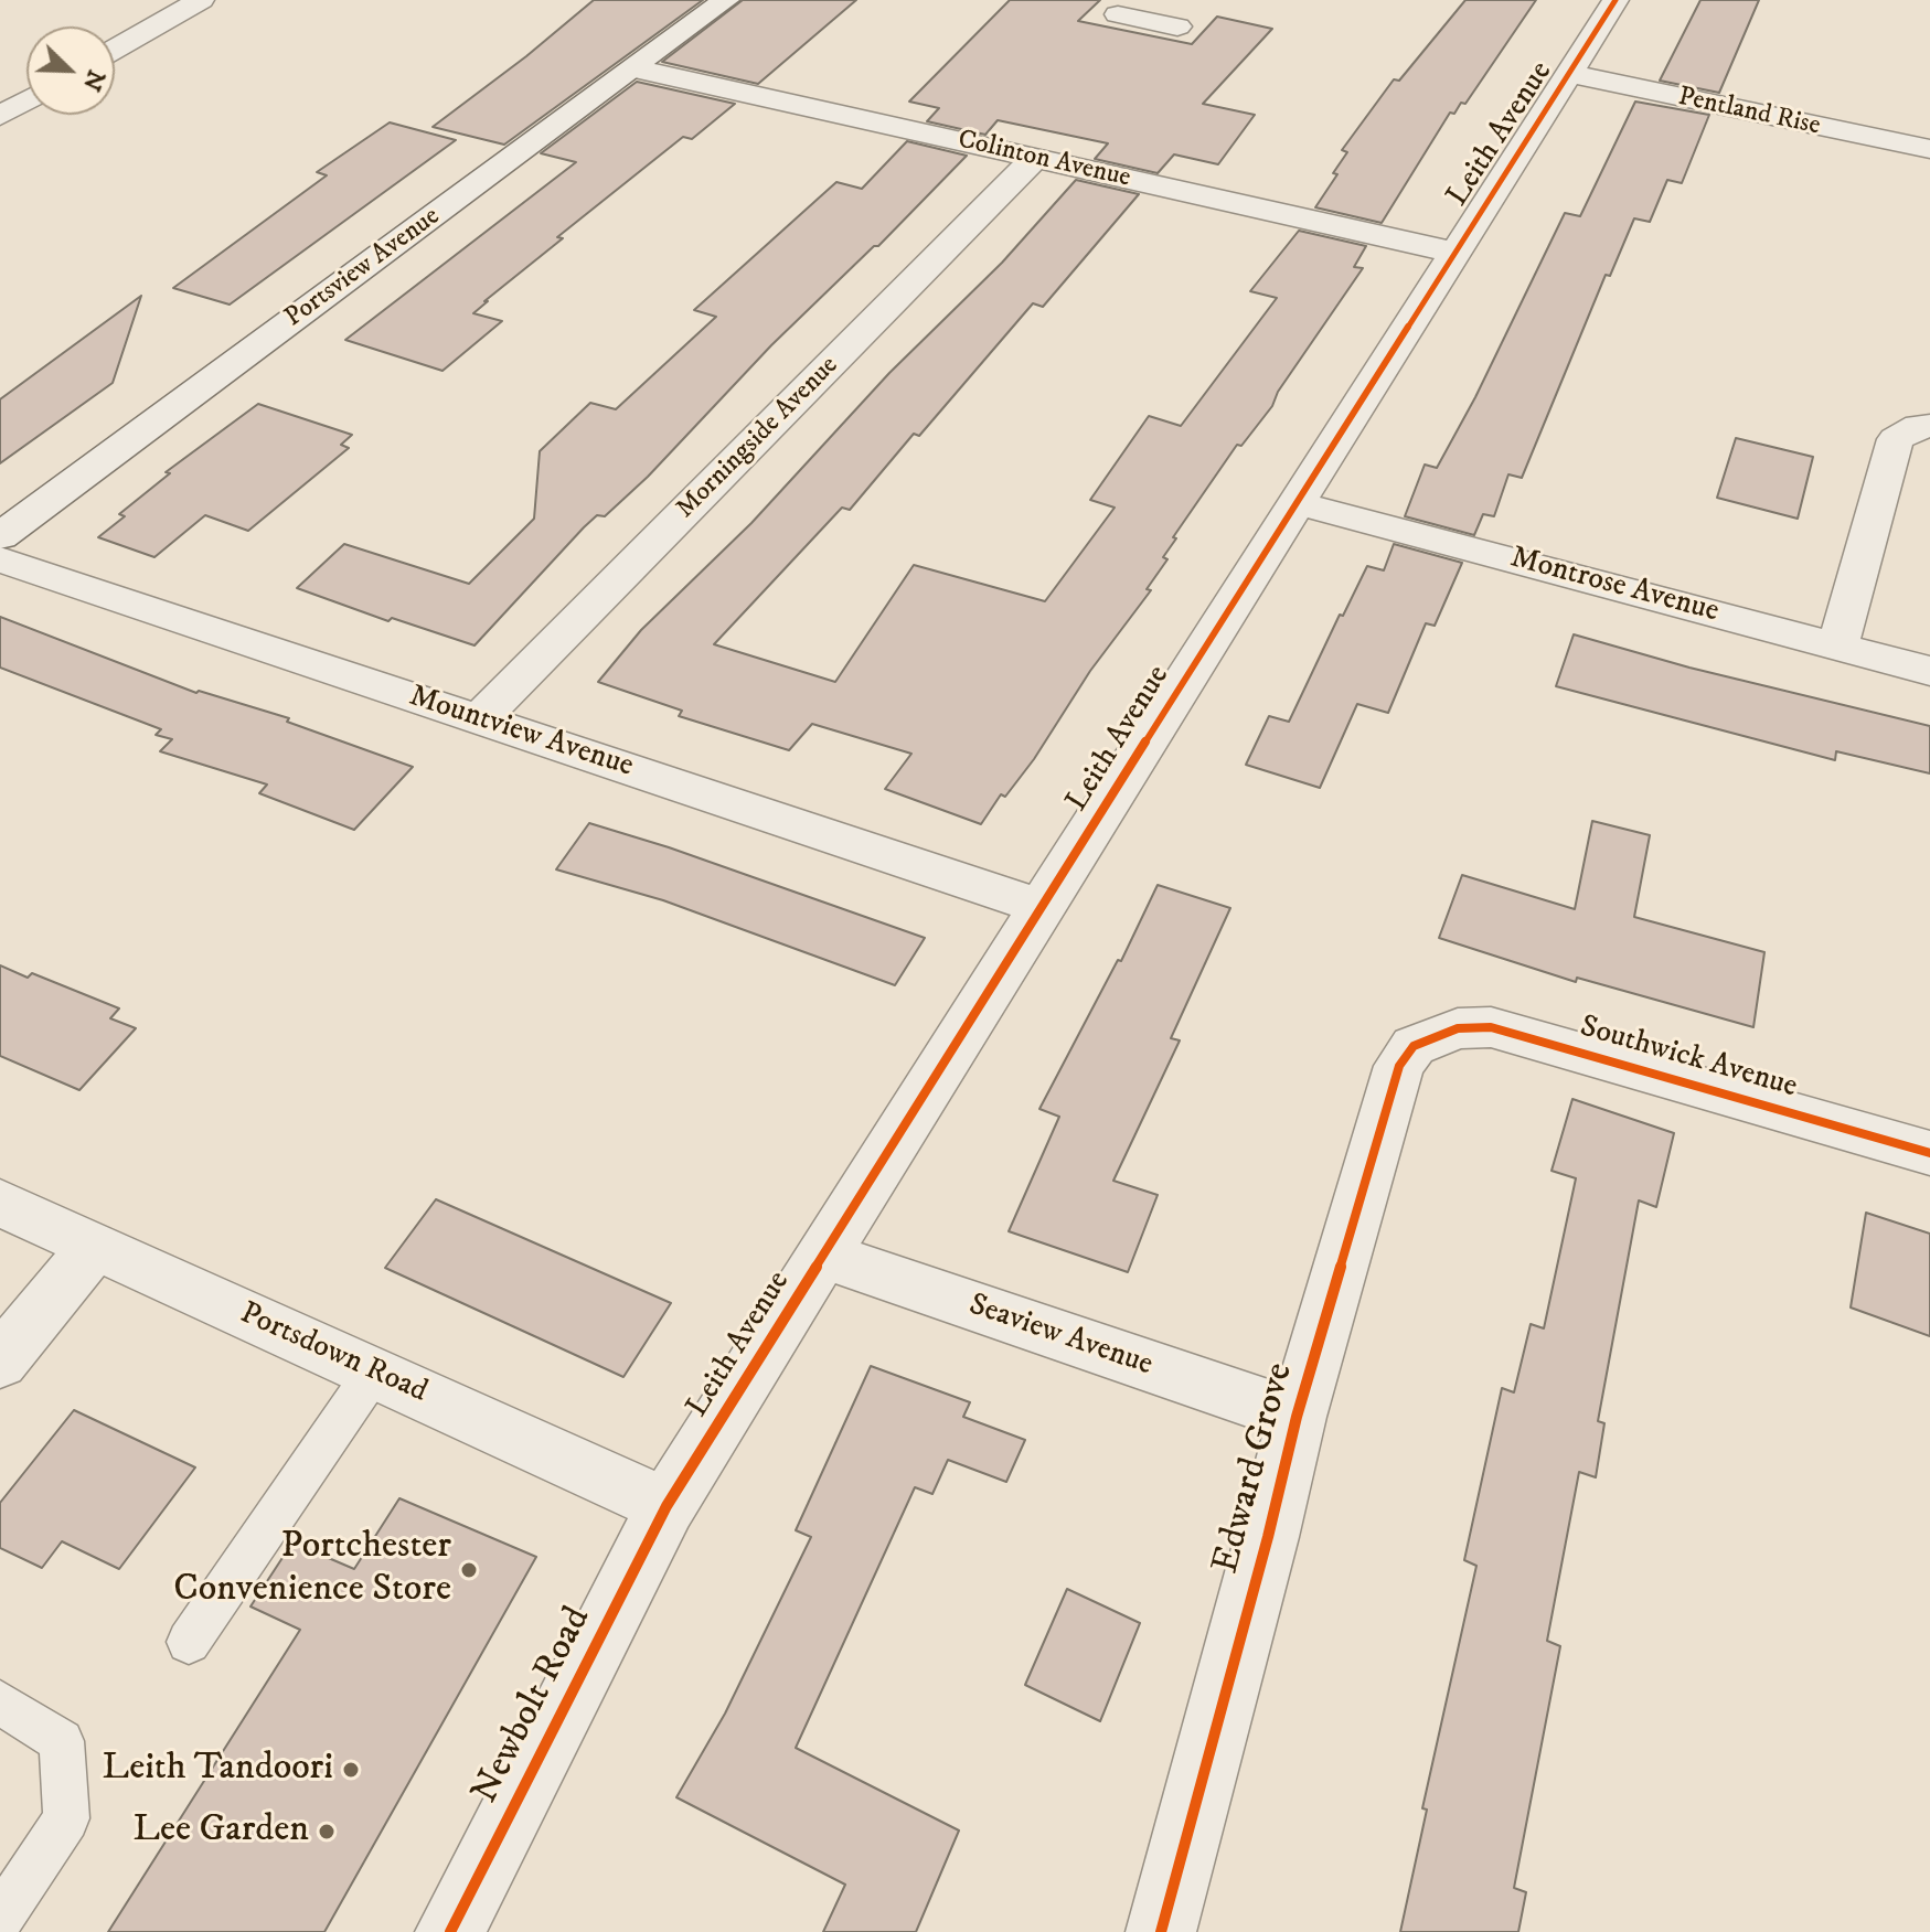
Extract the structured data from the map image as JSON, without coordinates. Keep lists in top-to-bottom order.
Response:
{
  "streets": {
    "street": [
      "Pentland Rise",
      "Leith Avenue",
      "Colinton Avenue",
      "Portsview Avenue",
      "Morningside Avenue",
      "Montrose Avenue",
      "Mountview Avenue",
      "Southwick Avenue",
      "Seaview Avenue",
      "Portsdown Road",
      "Edward Grove",
      "Newbolt Road"
    ]
  },
  "crossings": [
    ["Pentland Rise", "Leith Avenue"],
    ["Leith Avenue", "Colinton Avenue"],
    ["Leith Avenue", "Montrose Avenue"],
    ["Leith Avenue", "Mountview Avenue"],
    ["Leith Avenue", "Seaview Avenue"],
    ["Leith Avenue", "Portsdown Road"],
    ["Leith Avenue", "Newbolt Road"],
    ["Colinton Avenue", "Portsview Avenue"],
    ["Colinton Avenue", "Morningside Avenue"],
    ["Morningside Avenue", "Mountview Avenue"],
    ["Southwick Avenue", "Edward Grove"],
    ["Seaview Avenue", "Edward Grove"],
    ["Portsdown Road", "Newbolt Road"]
  ],
  "places": ["Portchester Convenience Store", "Leith Tandoori", "Lee Garden"],
  "north": "bottom right"
}
